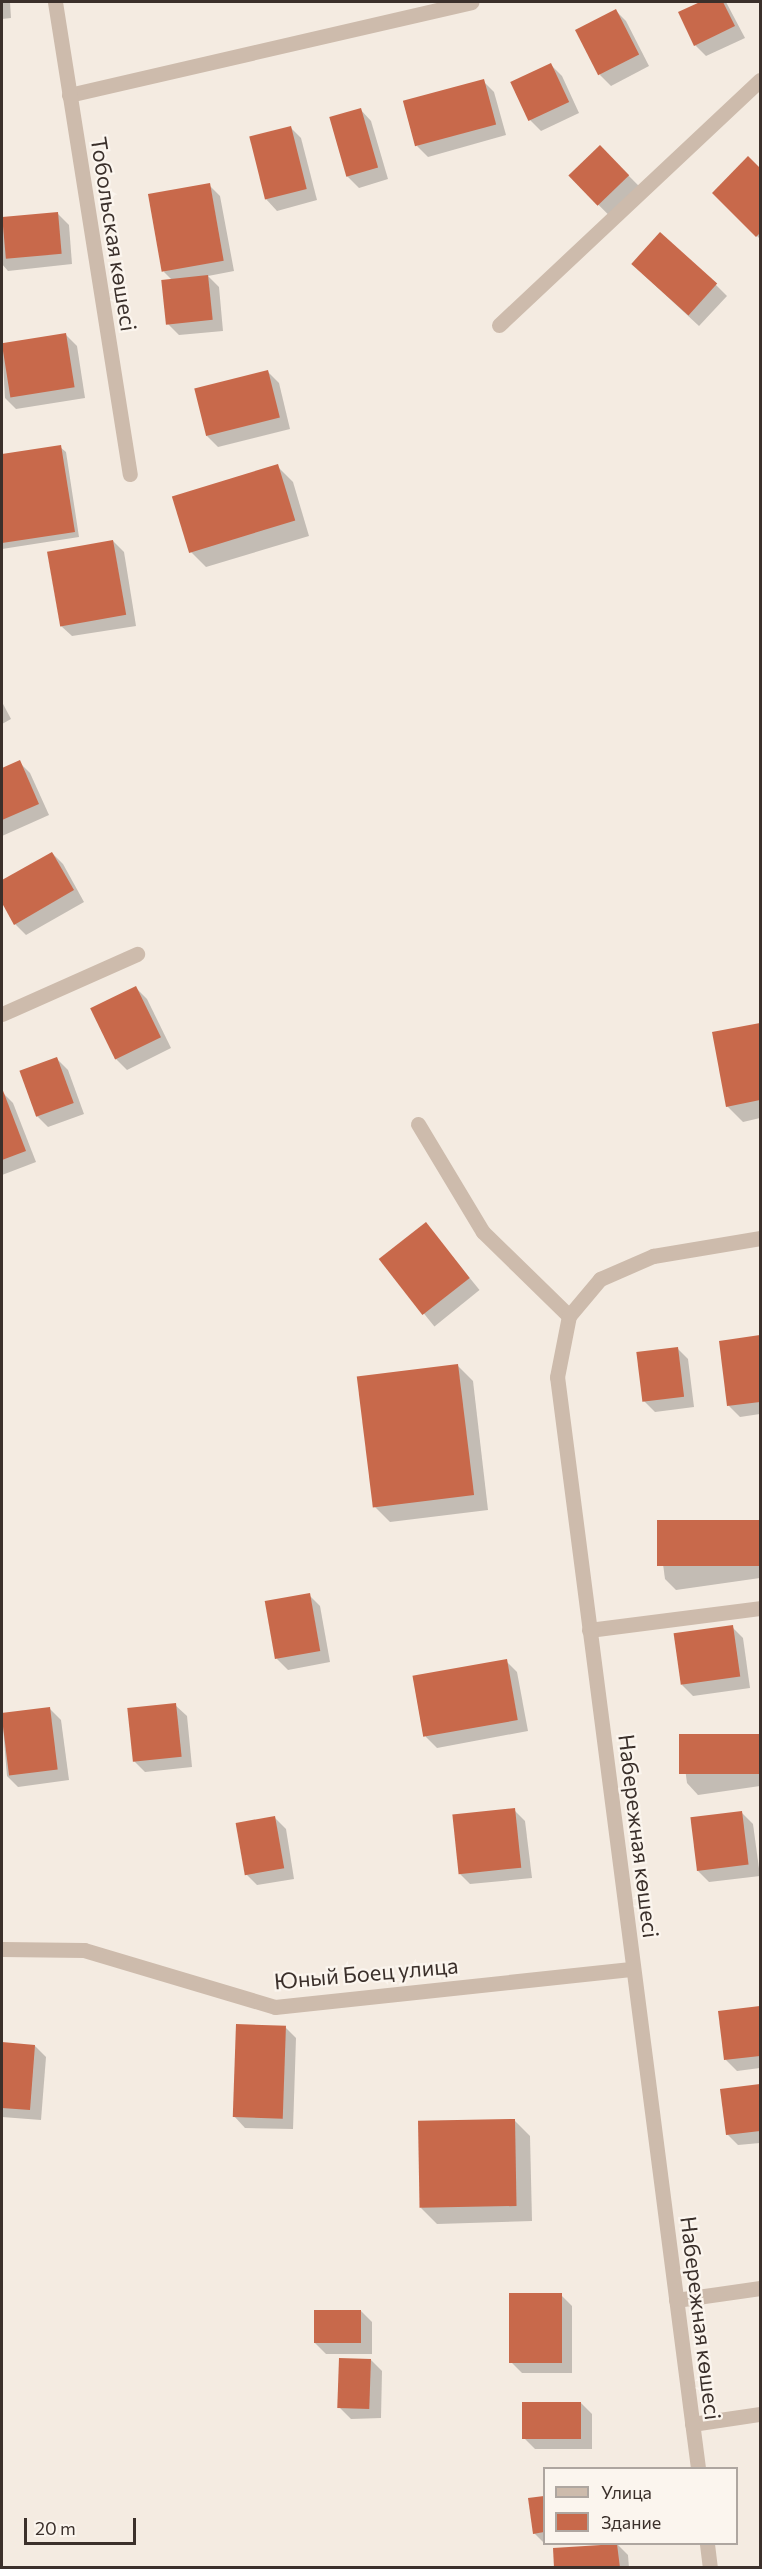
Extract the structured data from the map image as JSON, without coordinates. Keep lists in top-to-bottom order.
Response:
{
  "streets": {
    "street": ["Тобольская көшесі", "Набережная көшесі", "Юный Боец улица"]
  },
  "crossings": [
    ["Набережная көшесі", "Юный Боец улица"]
  ],
  "legend": ["Улица", "Здание"],
  "scale_bar": "20 m"
}
